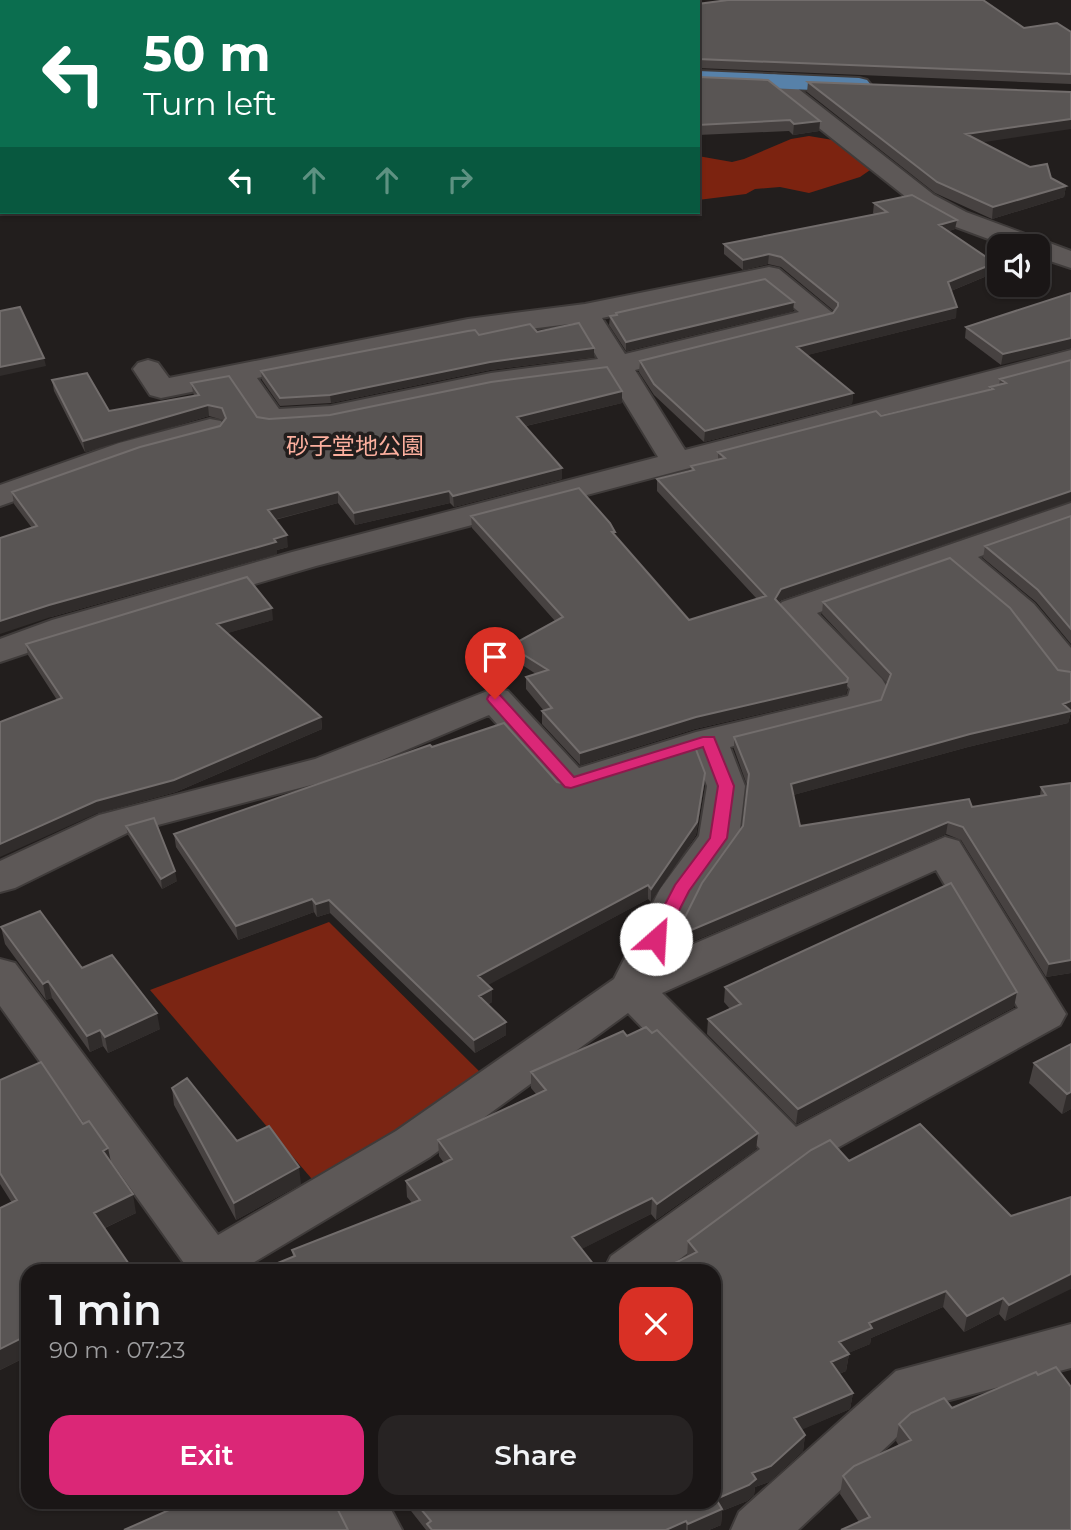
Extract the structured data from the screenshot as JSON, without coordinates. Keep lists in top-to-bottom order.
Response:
{
  "parks": ["砂子堂地公園"],
  "page": {
    "turn": ["50 m", "Turn left"],
    "heading": ["1 min", "90 m · 07:23"],
    "buttons": ["Exit", "Share"]
  }
}
